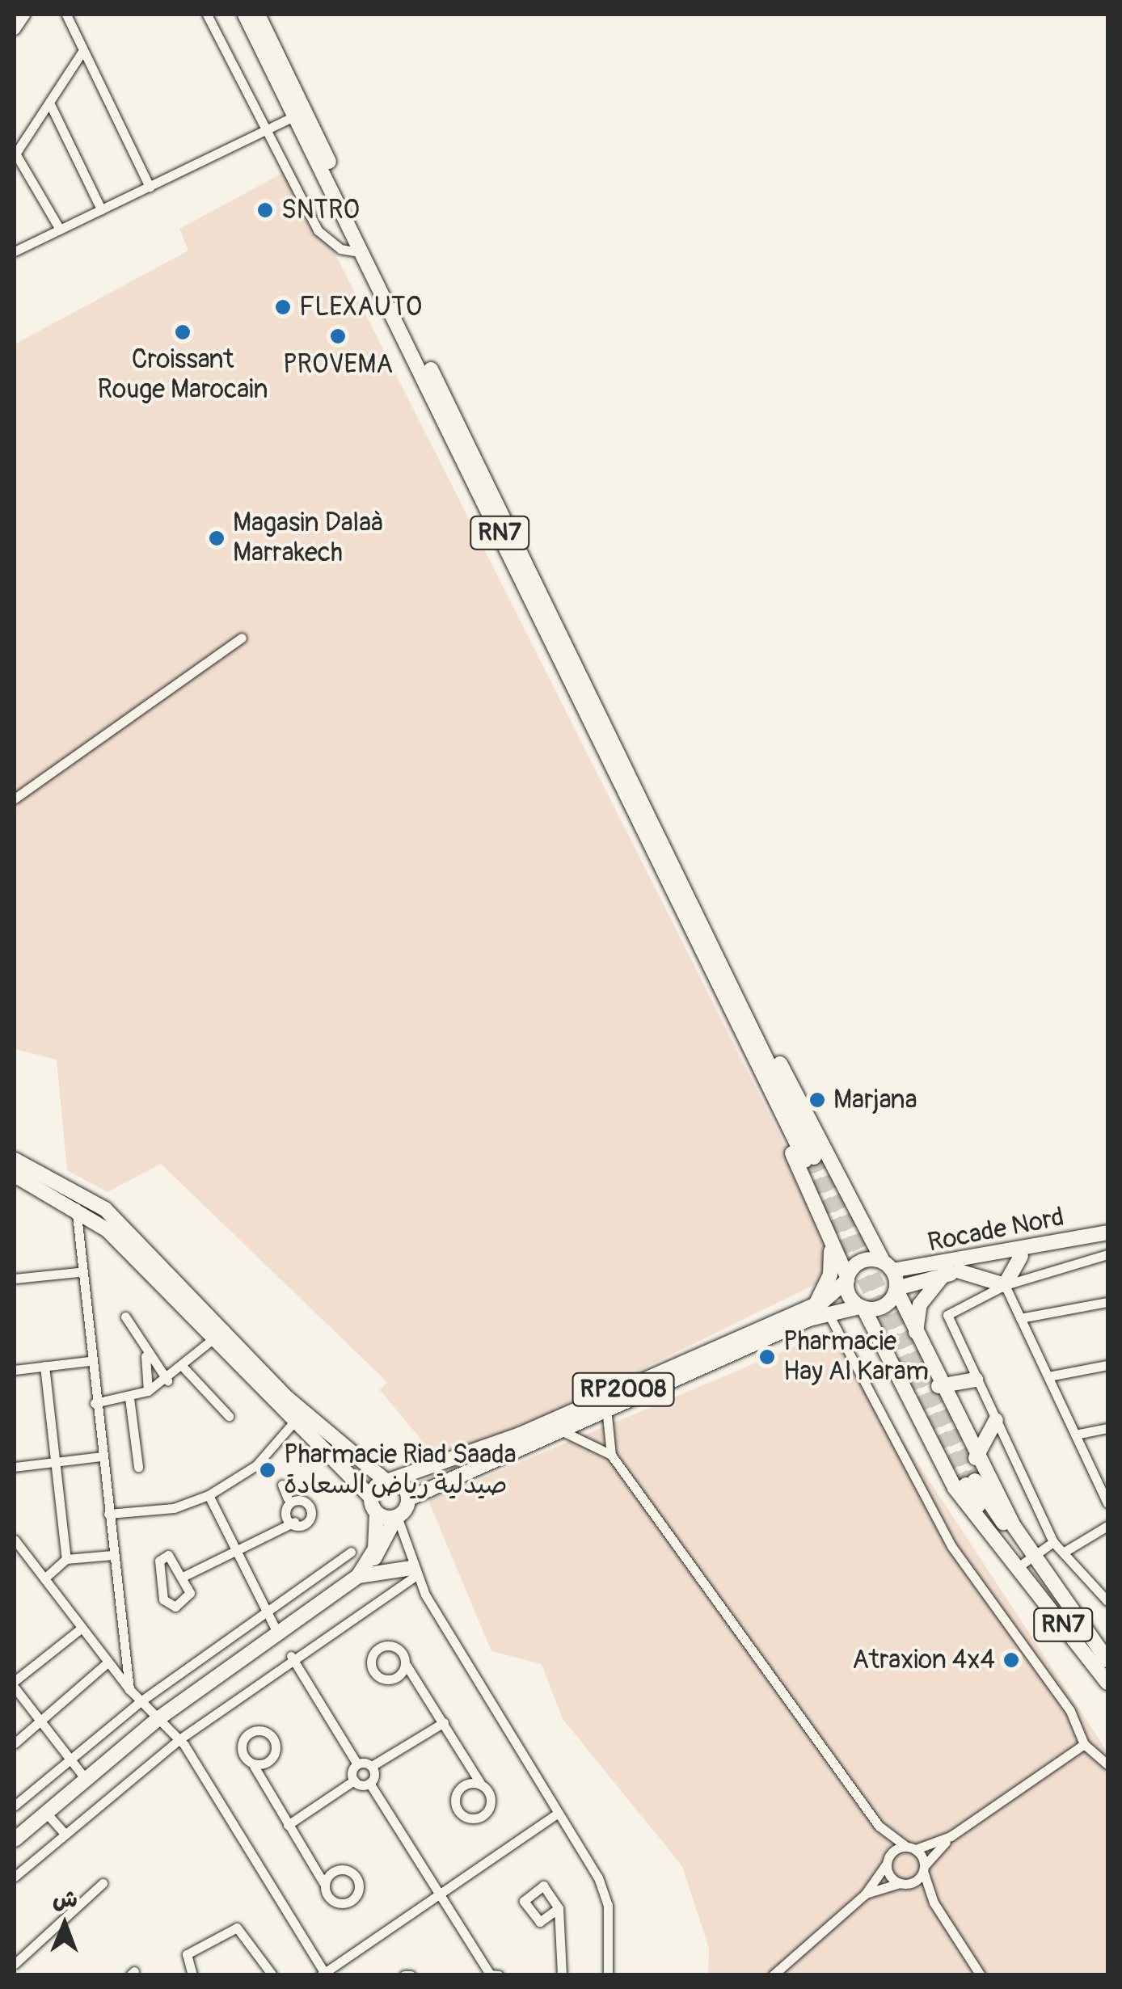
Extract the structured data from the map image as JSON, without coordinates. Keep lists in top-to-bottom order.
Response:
{
  "streets": {
    "main road": ["RN7", "Rocade Nord", "RP2008"]
  },
  "crossings": [
    ["Rocade Nord", "RP2008"]
  ],
  "places": [
    "SNTRO",
    "FLEXAUTO",
    "Croissant Rouge Marocain",
    "PROVEMA",
    "Magasin Dalaà Marrakech",
    "Marjana",
    "Pharmacie Hay Al Karam",
    "Pharmacie Riad Saada صيدلية رياض السعادة",
    "Atraxion 4x4"
  ],
  "north": "top"
}
